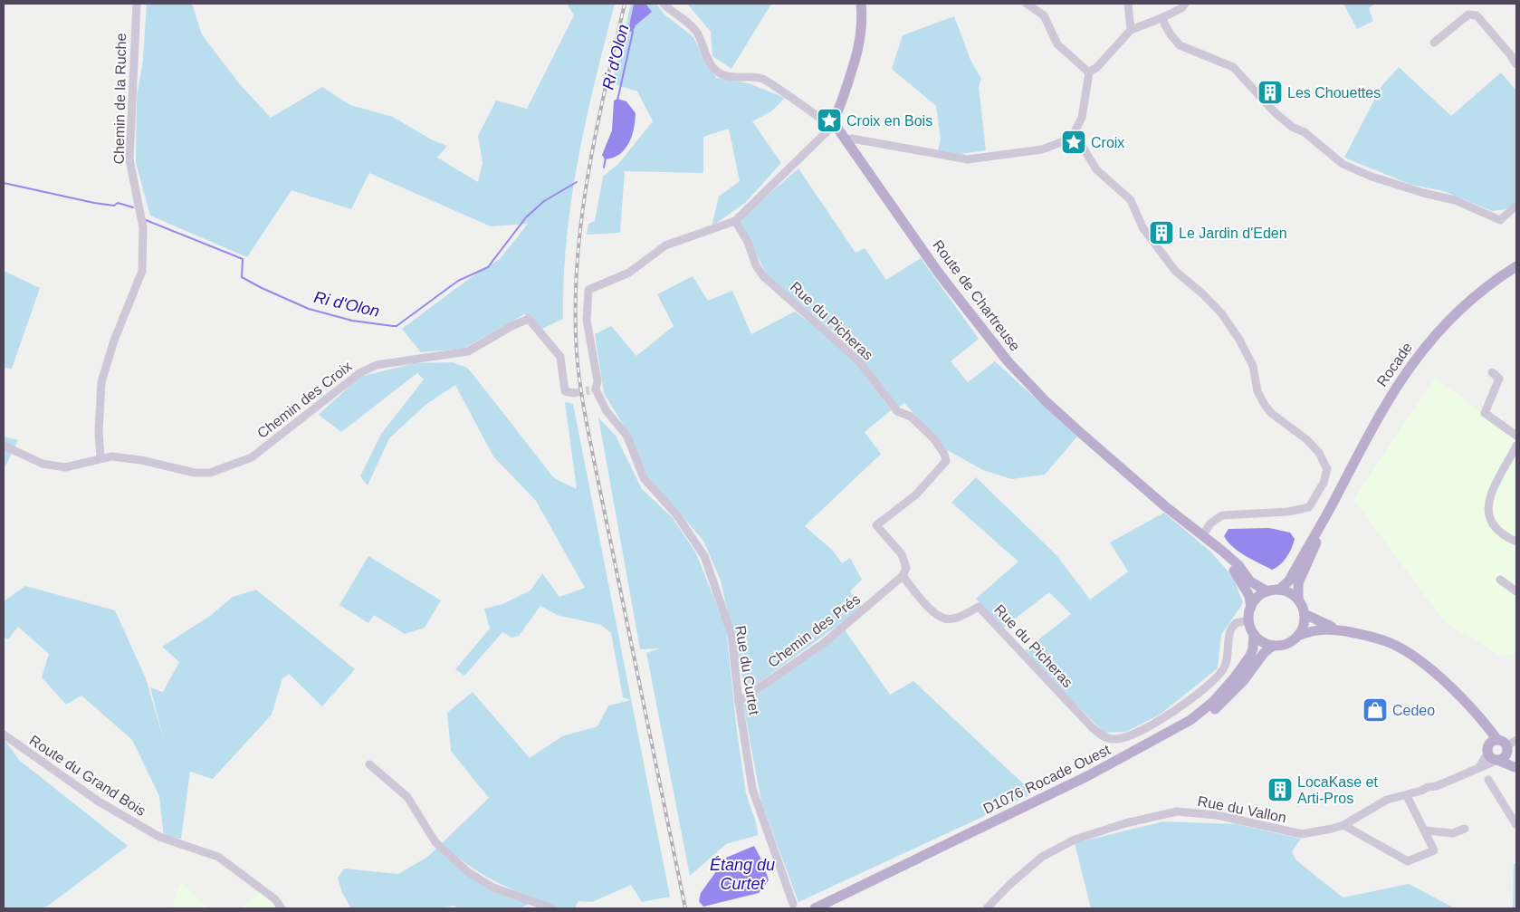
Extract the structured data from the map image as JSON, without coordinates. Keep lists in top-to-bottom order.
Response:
{
  "streets": {
    "main road": ["Route de Chartreuse", "Rocade", "D1076 Rocade Ouest"],
    "street": [
      "Chemin de la Ruche",
      "Rue du Picheras",
      "Chemin des Croix",
      "Chemin des Prés",
      "Rue du Curtet",
      "Route du Grand Bois",
      "Rue du Vallon"
    ]
  },
  "crossings": [
    ["Chemin de la Ruche", "Chemin des Croix"],
    ["Route de Chartreuse", "Rue du Picheras"],
    ["Route de Chartreuse", "Rocade"],
    ["Route de Chartreuse", "D1076 Rocade Ouest"],
    ["Rue du Picheras", "Rocade"],
    ["Rue du Picheras", "Chemin des Prés"],
    ["Rue du Picheras", "Rue du Curtet"],
    ["Rue du Picheras", "D1076 Rocade Ouest"],
    ["Rocade", "D1076 Rocade Ouest"],
    ["Chemin des Prés", "Rue du Curtet"]
  ],
  "water": ["Ri d'Olon", "Étang du Curtet"],
  "places": {
    "building": ["Les Chouettes", "Le Jardin d'Eden", "LocaKase et Arti-Pros"],
    "place": ["Croix en Bois", "Croix"],
    "shop": ["Cedeo"]
  }
}
